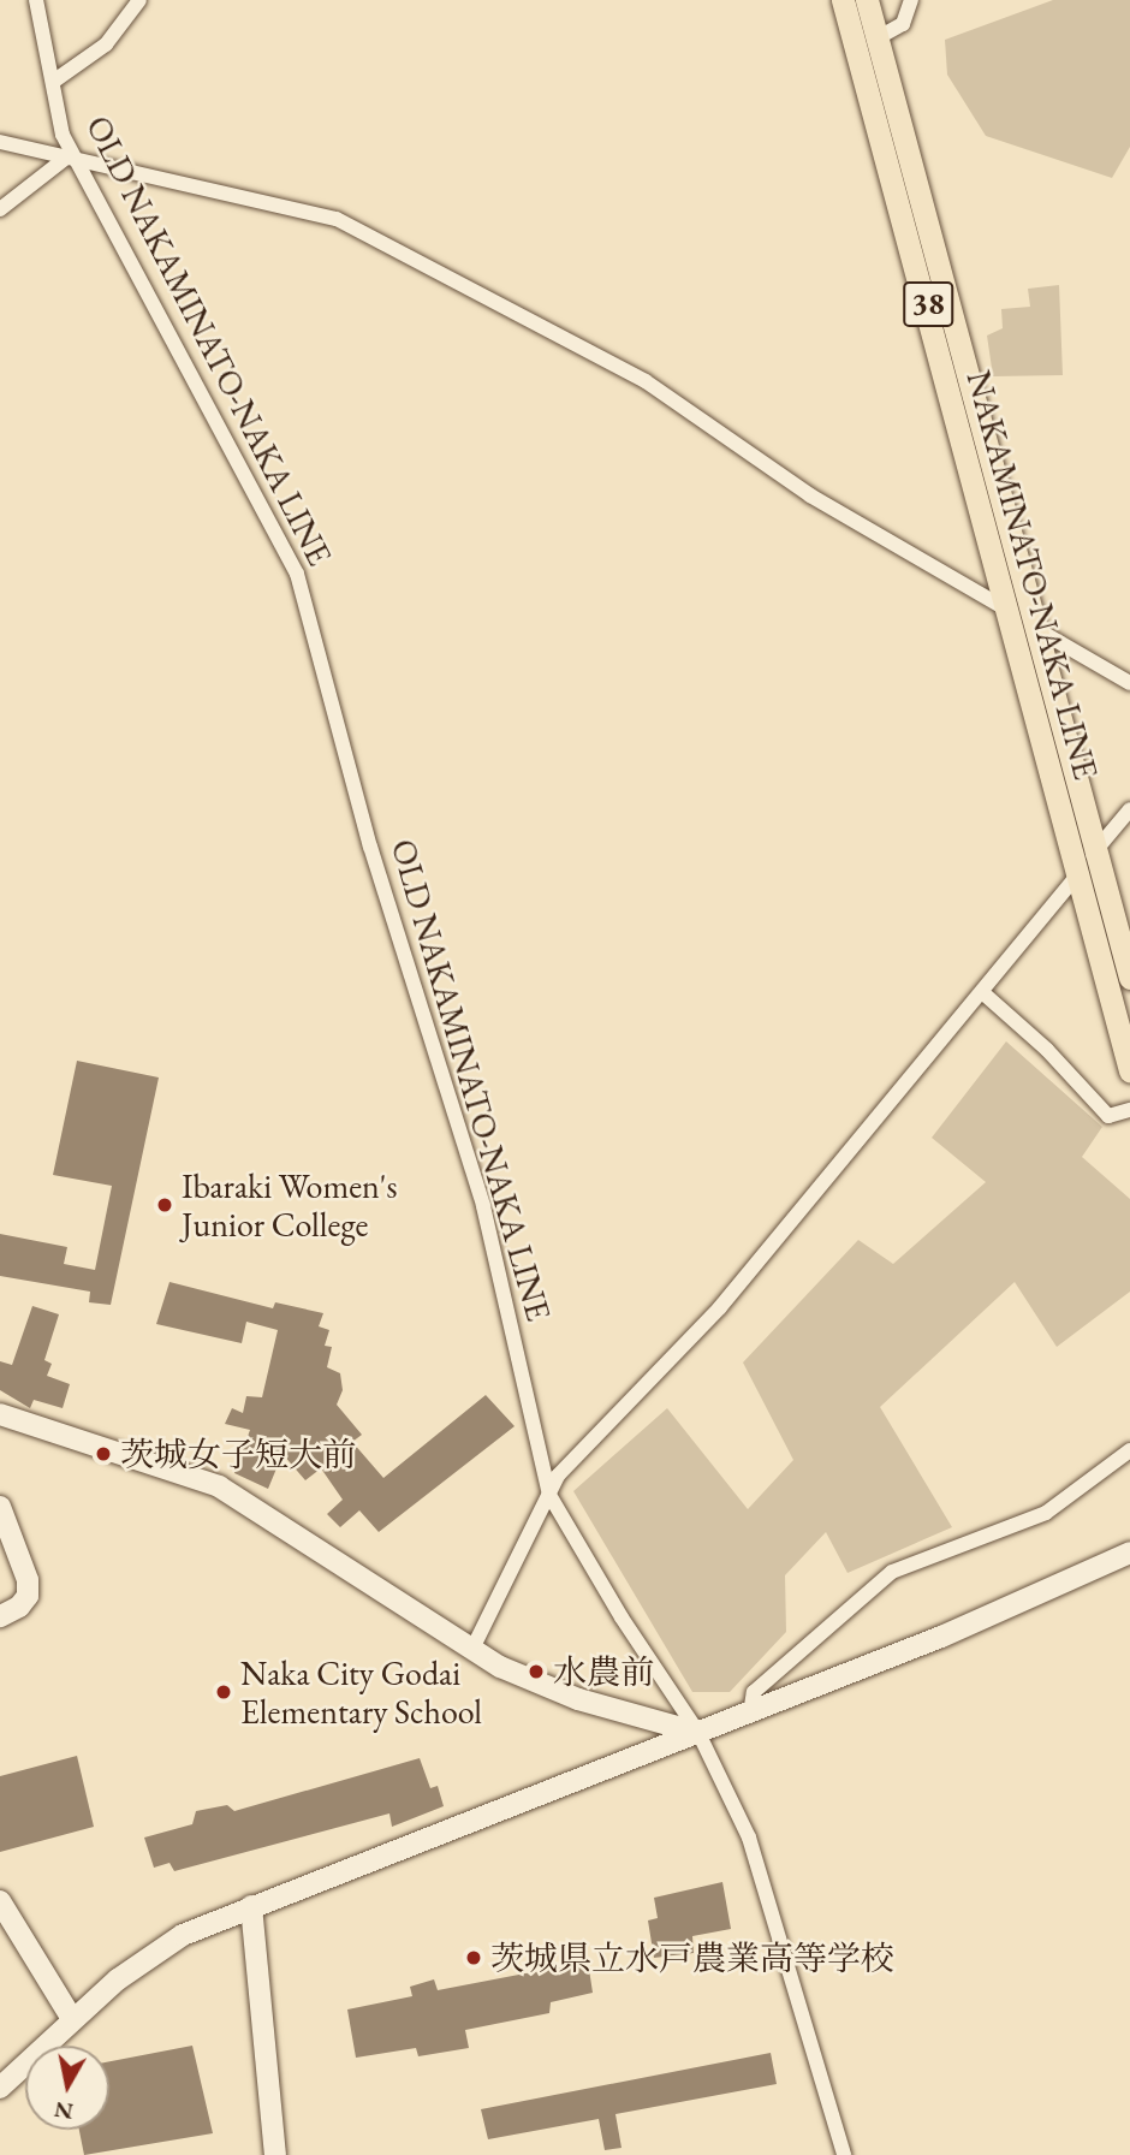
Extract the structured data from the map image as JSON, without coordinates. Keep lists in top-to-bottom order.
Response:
{
  "streets": {
    "main road": ["38", "NAKAMINATO-NAKA LINE"],
    "street": ["OLD NAKAMINATO-NAKA LINE"]
  },
  "places": [
    "Ibaraki Women's Junior College",
    "茨城女子短大前",
    "水農前",
    "Naka City Godai Elementary School",
    "茨城県立水戸農業高等学校"
  ],
  "north": "bottom"
}
